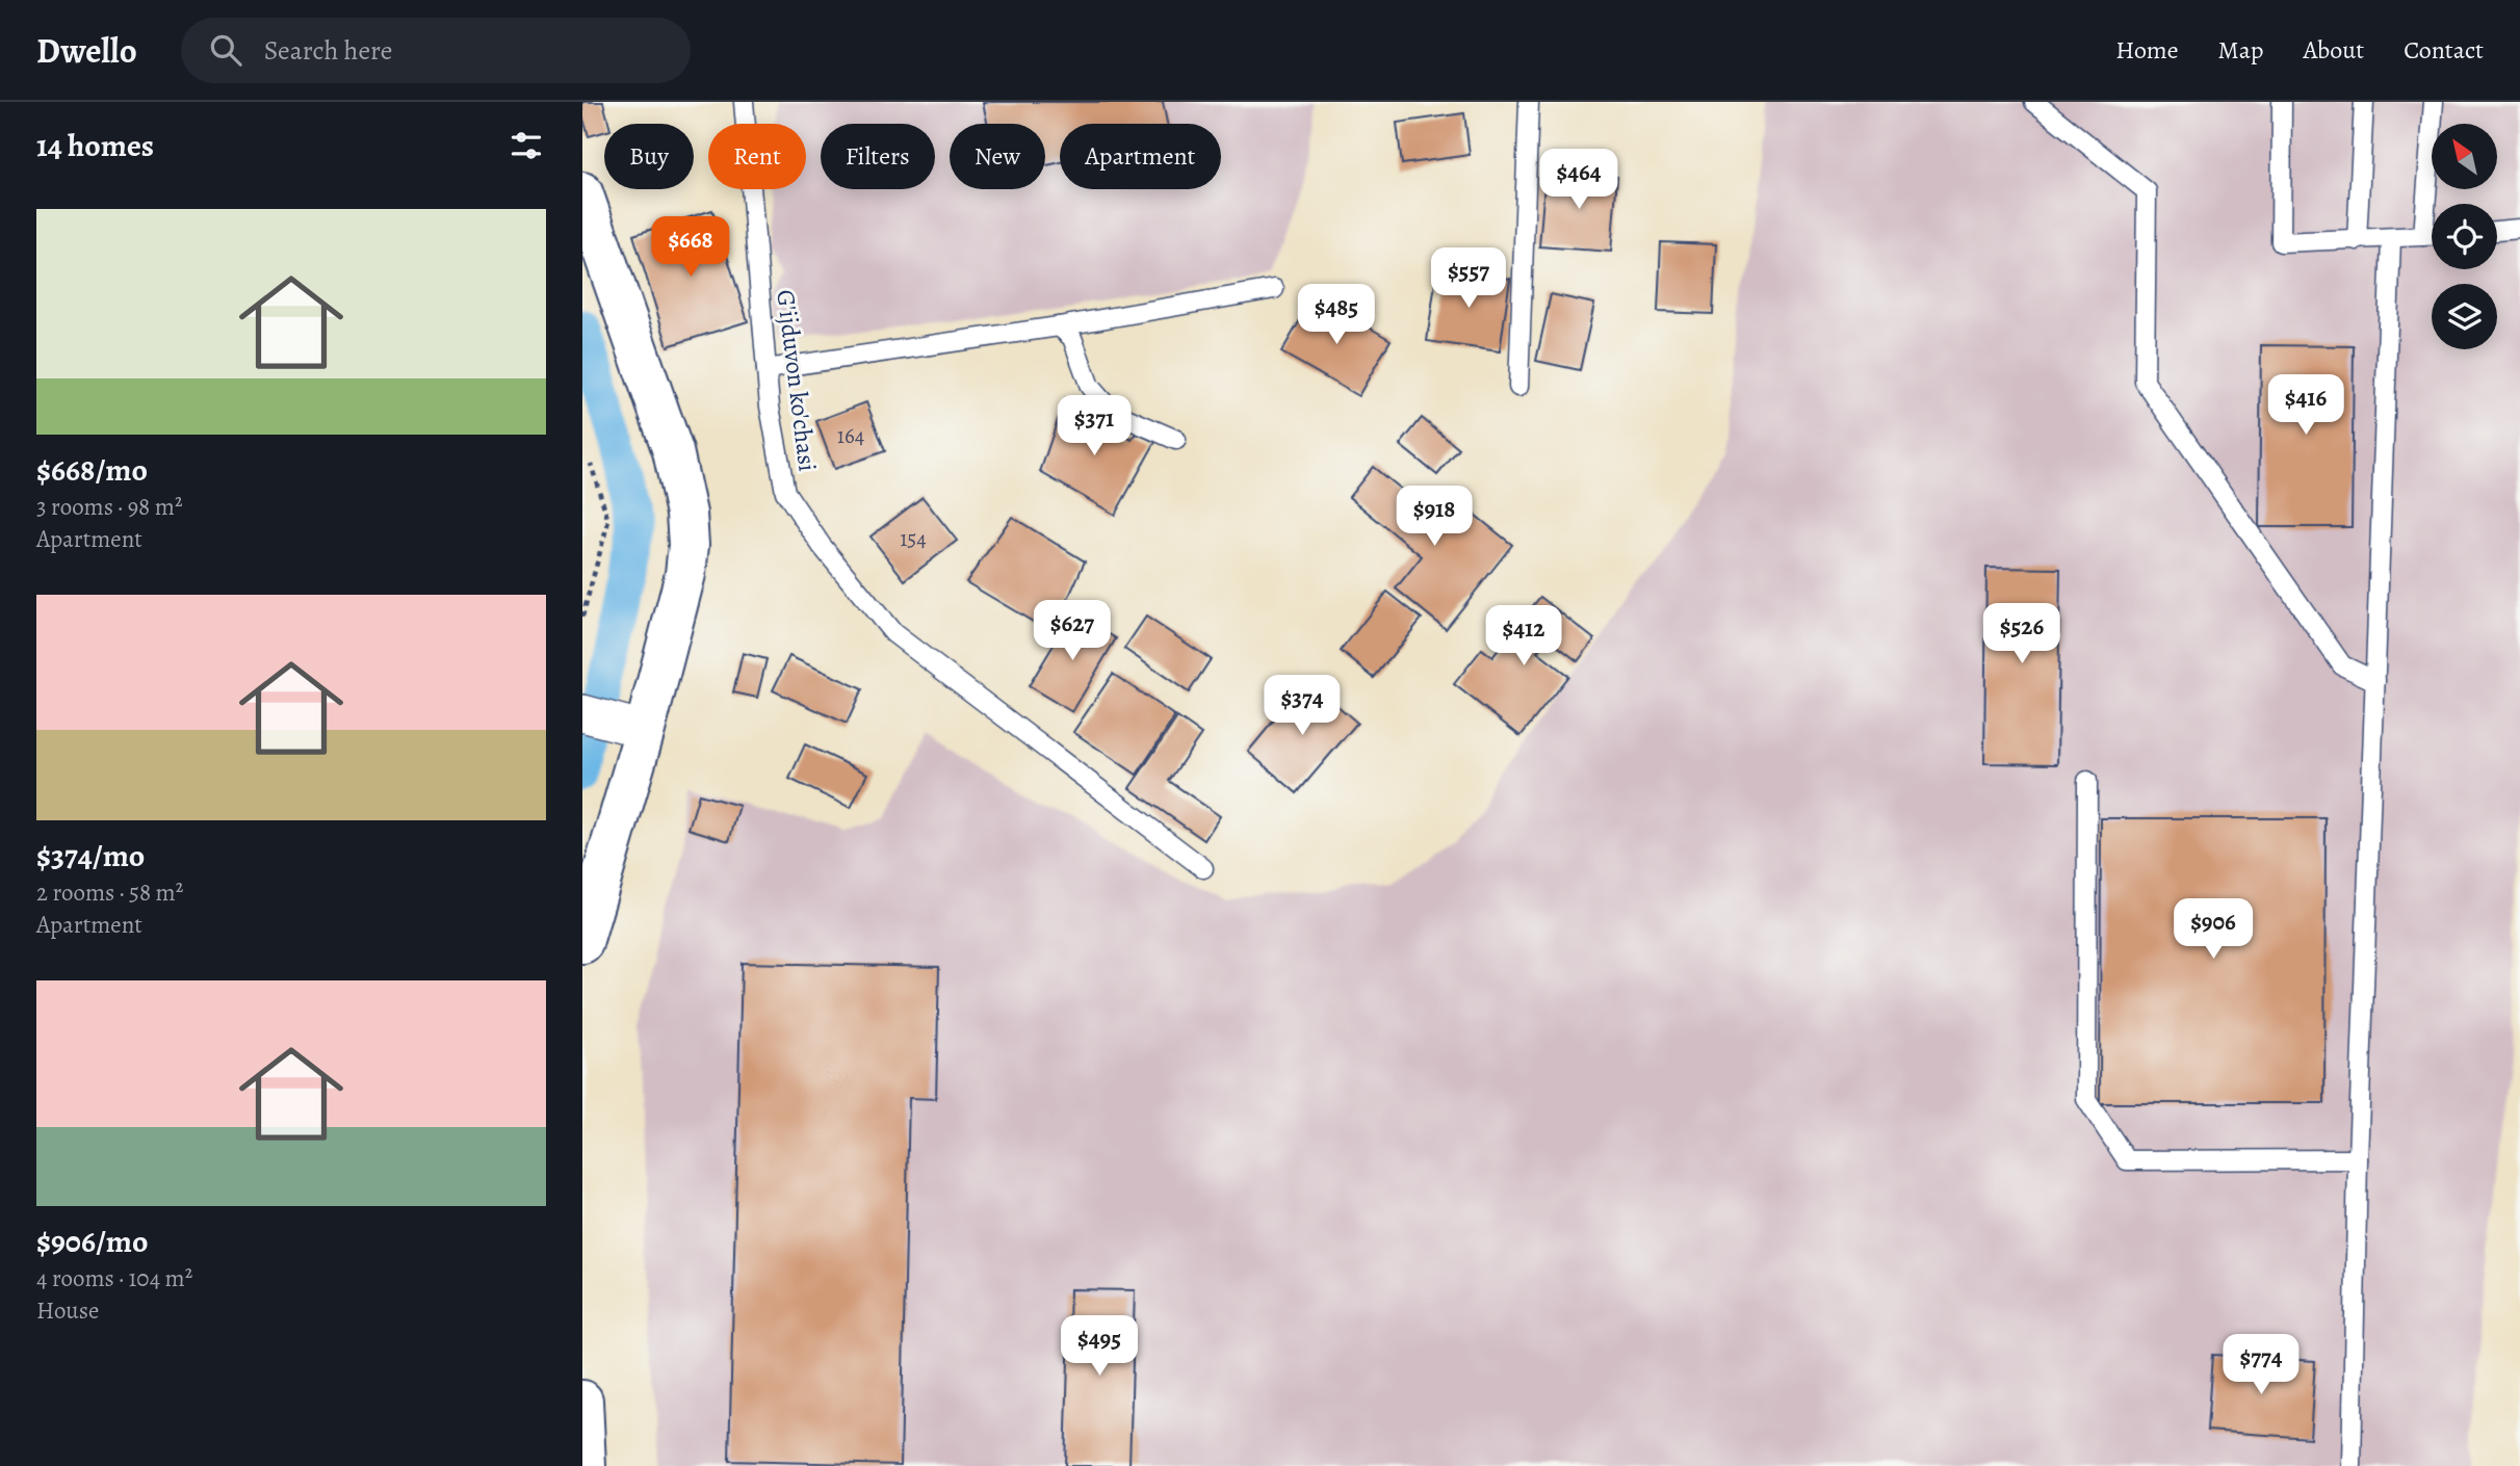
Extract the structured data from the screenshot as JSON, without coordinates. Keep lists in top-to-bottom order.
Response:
{
  "streets": {
    "lane": ["G'ijduvon ko'chasi"]
  },
  "house_numbers": ["164", "154"],
  "north": "top left",
  "page": {
    "header": "Dwello",
    "search": "Search here",
    "nav": [
      "Home",
      "Map",
      "About",
      "Contact"
    ],
    "heading": "14 homes",
    "chip": [
      "Buy",
      "Rent",
      "Filters",
      "New",
      "Apartment"
    ],
    "price": [
      "$464",
      "$668",
      "$557",
      "$485",
      "$416",
      "$371",
      "$918",
      "$627",
      "$526",
      "$412",
      "$374",
      "$906",
      "$495",
      "$774"
    ],
    "list": [
      {
        "name": "$668/mo",
        "note": "3 rooms · 98 m² · Apartment"
      },
      {
        "name": "$374/mo",
        "note": "2 rooms · 58 m² · Apartment"
      },
      {
        "name": "$906/mo",
        "note": "4 rooms · 104 m² · House"
      }
    ]
  }
}
